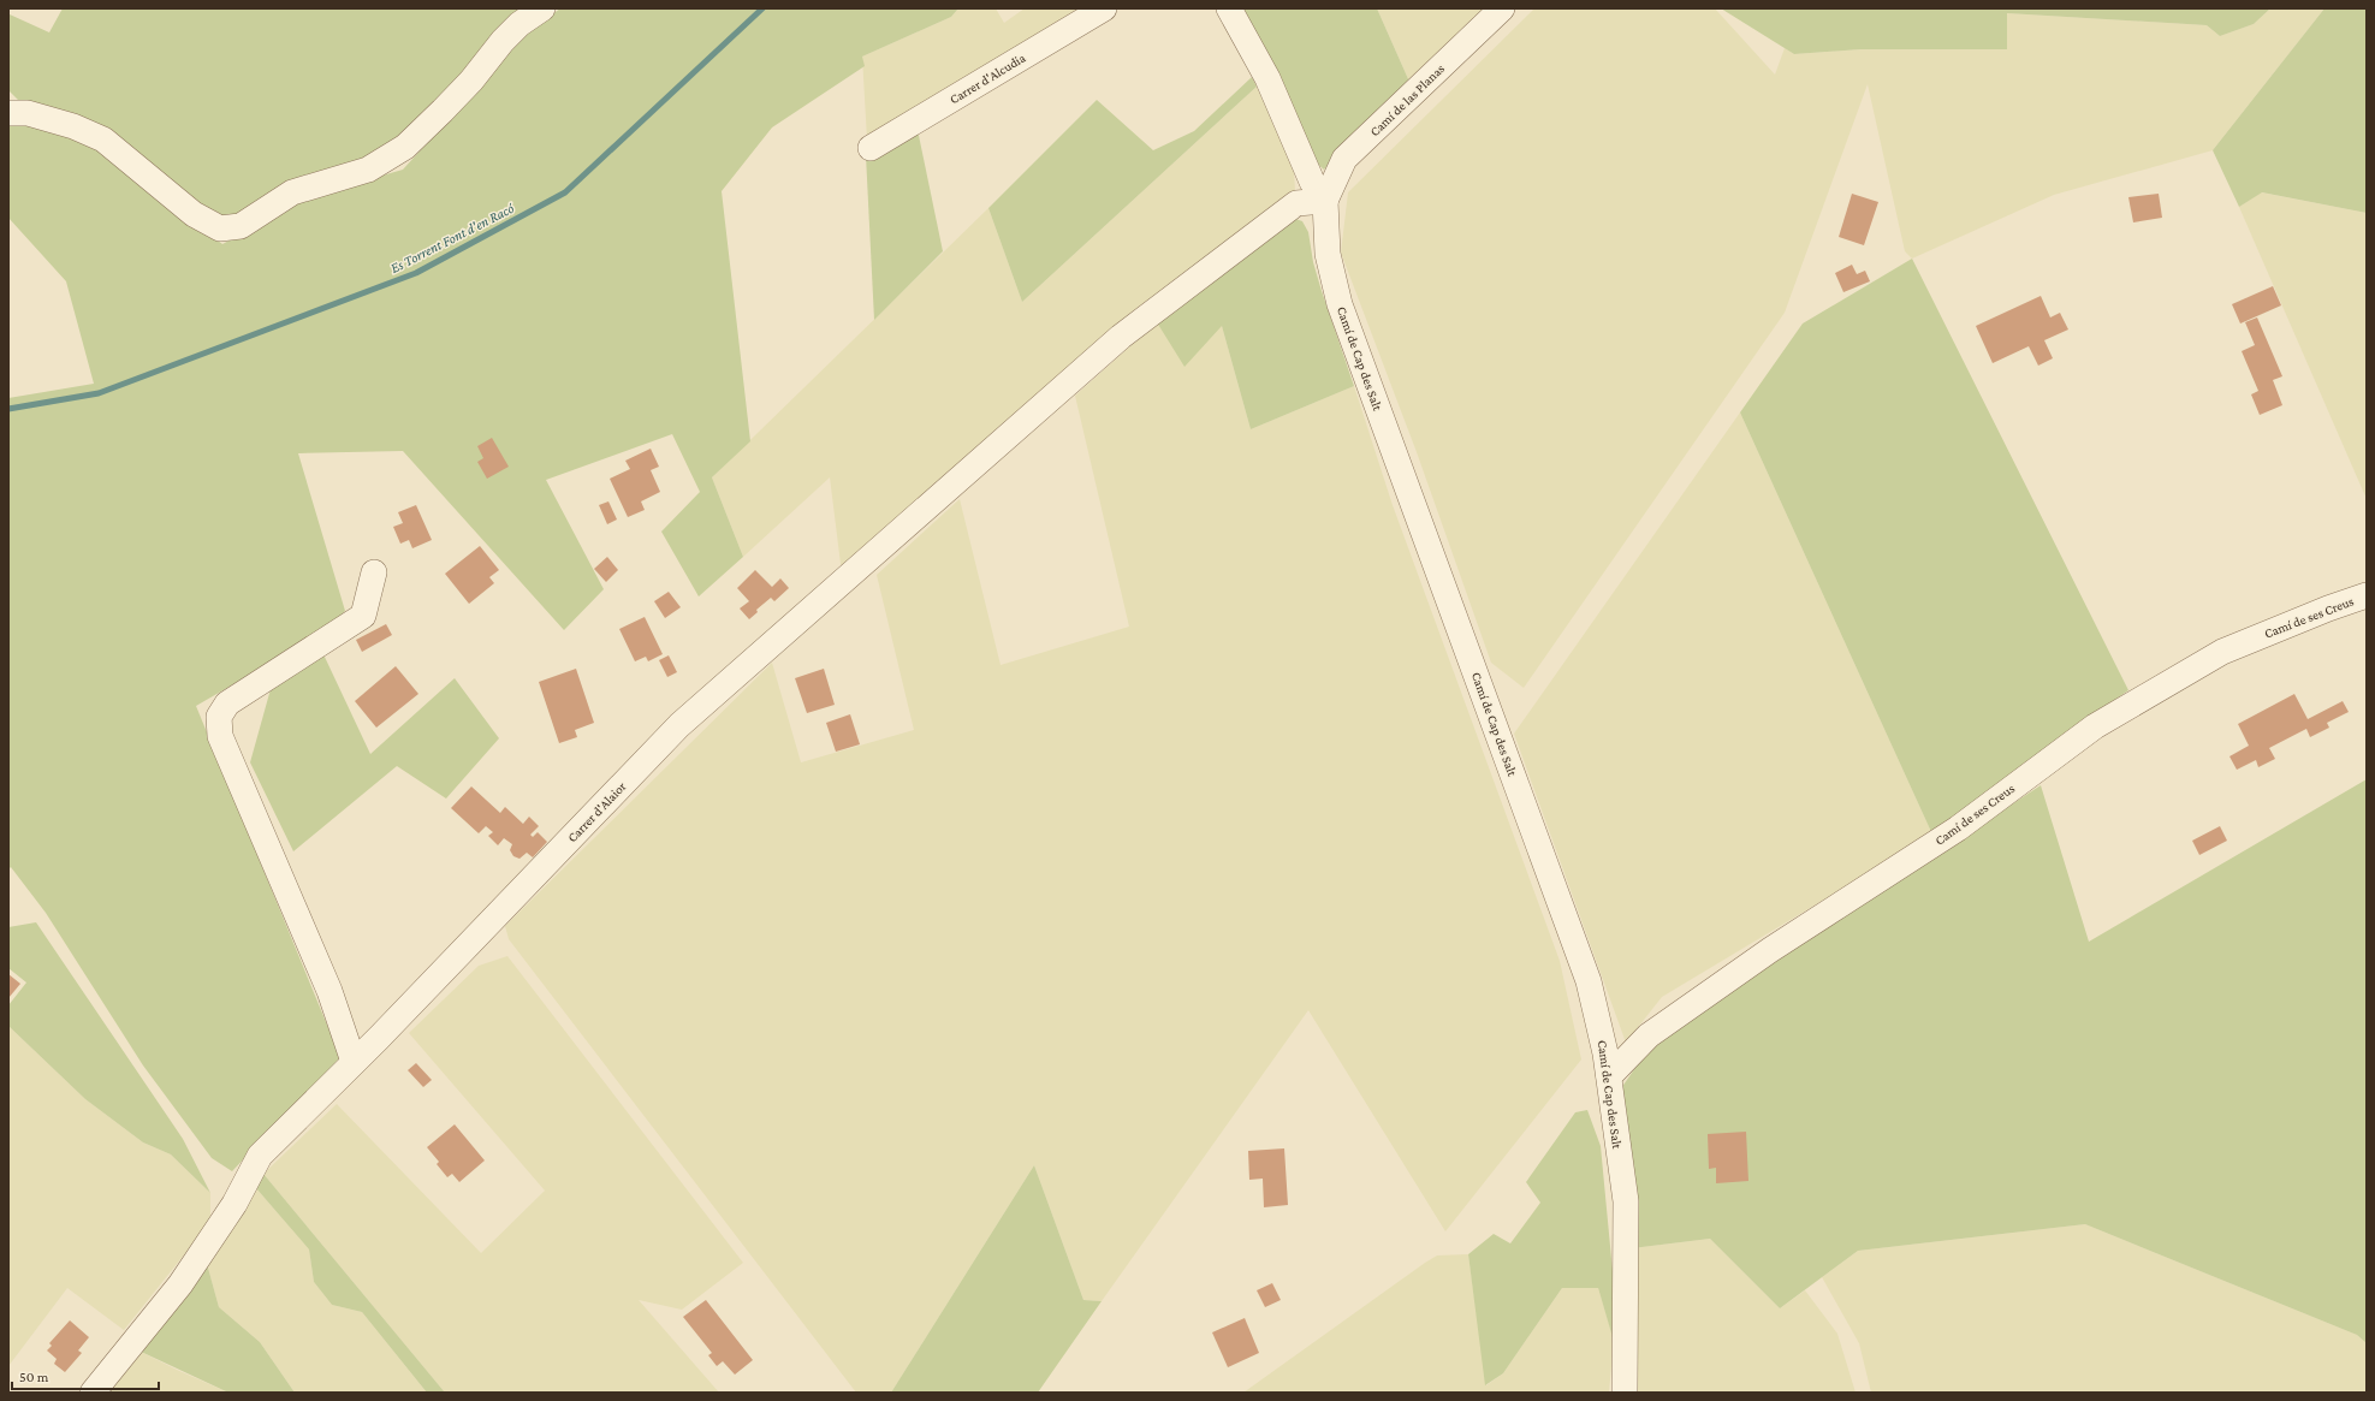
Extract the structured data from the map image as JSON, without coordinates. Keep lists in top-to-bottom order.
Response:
{
  "streets": {
    "street": [
      "Carrer d'Alcudia",
      "Camí de las Planas",
      "Camí de Cap des Salt",
      "Camí de ses Creus",
      "Carrer d'Alaior"
    ]
  },
  "crossings": [
    ["Camí de las Planas", "Camí de Cap des Salt"],
    ["Camí de las Planas", "Carrer d'Alaior"],
    ["Camí de Cap des Salt", "Camí de ses Creus"],
    ["Camí de Cap des Salt", "Carrer d'Alaior"]
  ],
  "water": ["Es Torrent Font d'en Racó"],
  "scale_bar": "50 m"
}
